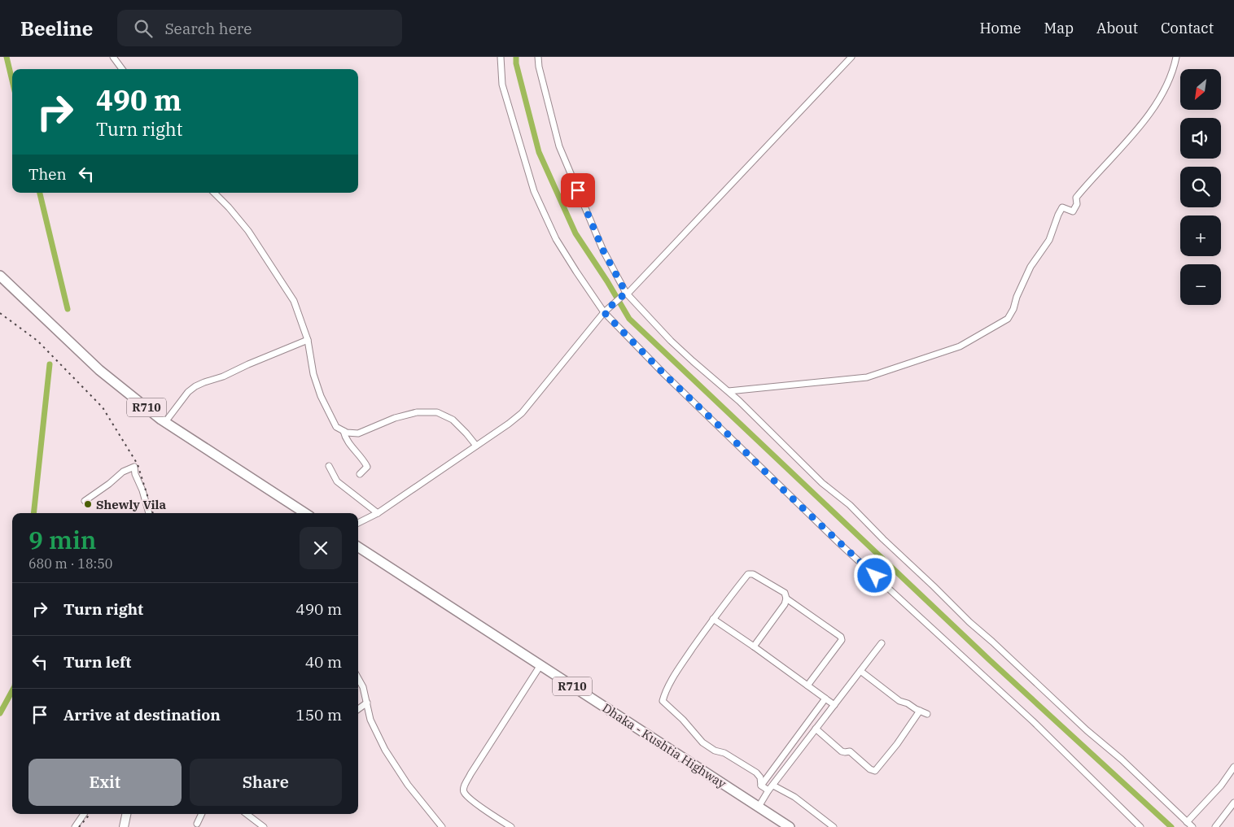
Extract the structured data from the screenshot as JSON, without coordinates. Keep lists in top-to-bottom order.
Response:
{
  "streets": {
    "main road": ["R710", "Dhaka - Kushtia Highway"]
  },
  "places": ["Shewly Vila"],
  "north": "bottom left",
  "page": {
    "header": "Beeline",
    "search": "Search here",
    "nav": [
      "Home",
      "Map",
      "About",
      "Contact"
    ],
    "map_buttons": ["+", "−"],
    "turn": ["490 m", "Turn right"],
    "then": "Then",
    "heading": ["9 min", "680 m · 18:50"],
    "list": [
      {
        "name": "Turn right",
        "value": "490 m"
      },
      {
        "name": "Turn left",
        "value": "40 m"
      },
      {
        "name": "Arrive at destination",
        "value": "150 m"
      }
    ],
    "buttons": ["Exit", "Share"]
  }
}
